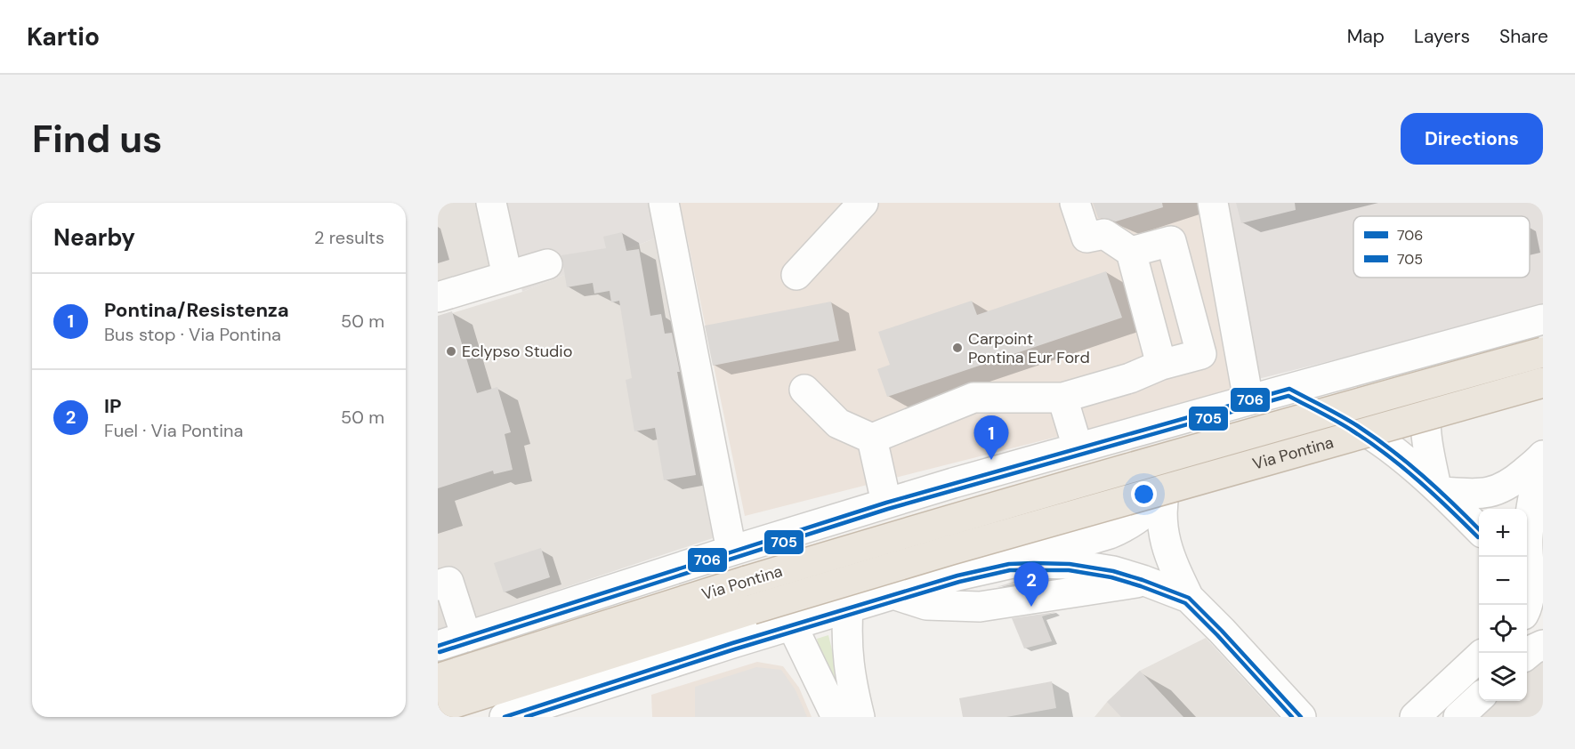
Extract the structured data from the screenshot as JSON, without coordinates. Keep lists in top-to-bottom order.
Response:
{
  "streets": {
    "highway": ["Via Pontina"]
  },
  "places": ["Carpoint Pontina Eur Ford", "Eclypso Studio"],
  "lines": ["transit line 706", "transit line 705"],
  "legend": ["706", "705"],
  "page": {
    "header": "Kartio",
    "nav": ["Map", "Layers", "Share"],
    "buttons": "Directions",
    "title": "Find us",
    "heading": ["Nearby", "2 results"],
    "list": [
      {
        "mark": "1",
        "name": "Pontina/Resistenza",
        "note": "Bus stop · Via Pontina",
        "value": "50 m"
      },
      {
        "mark": "2",
        "name": "IP",
        "note": "Fuel · Via Pontina",
        "value": "50 m"
      }
    ],
    "pins": ["1", "2"],
    "map_buttons": ["+", "−"]
  }
}
